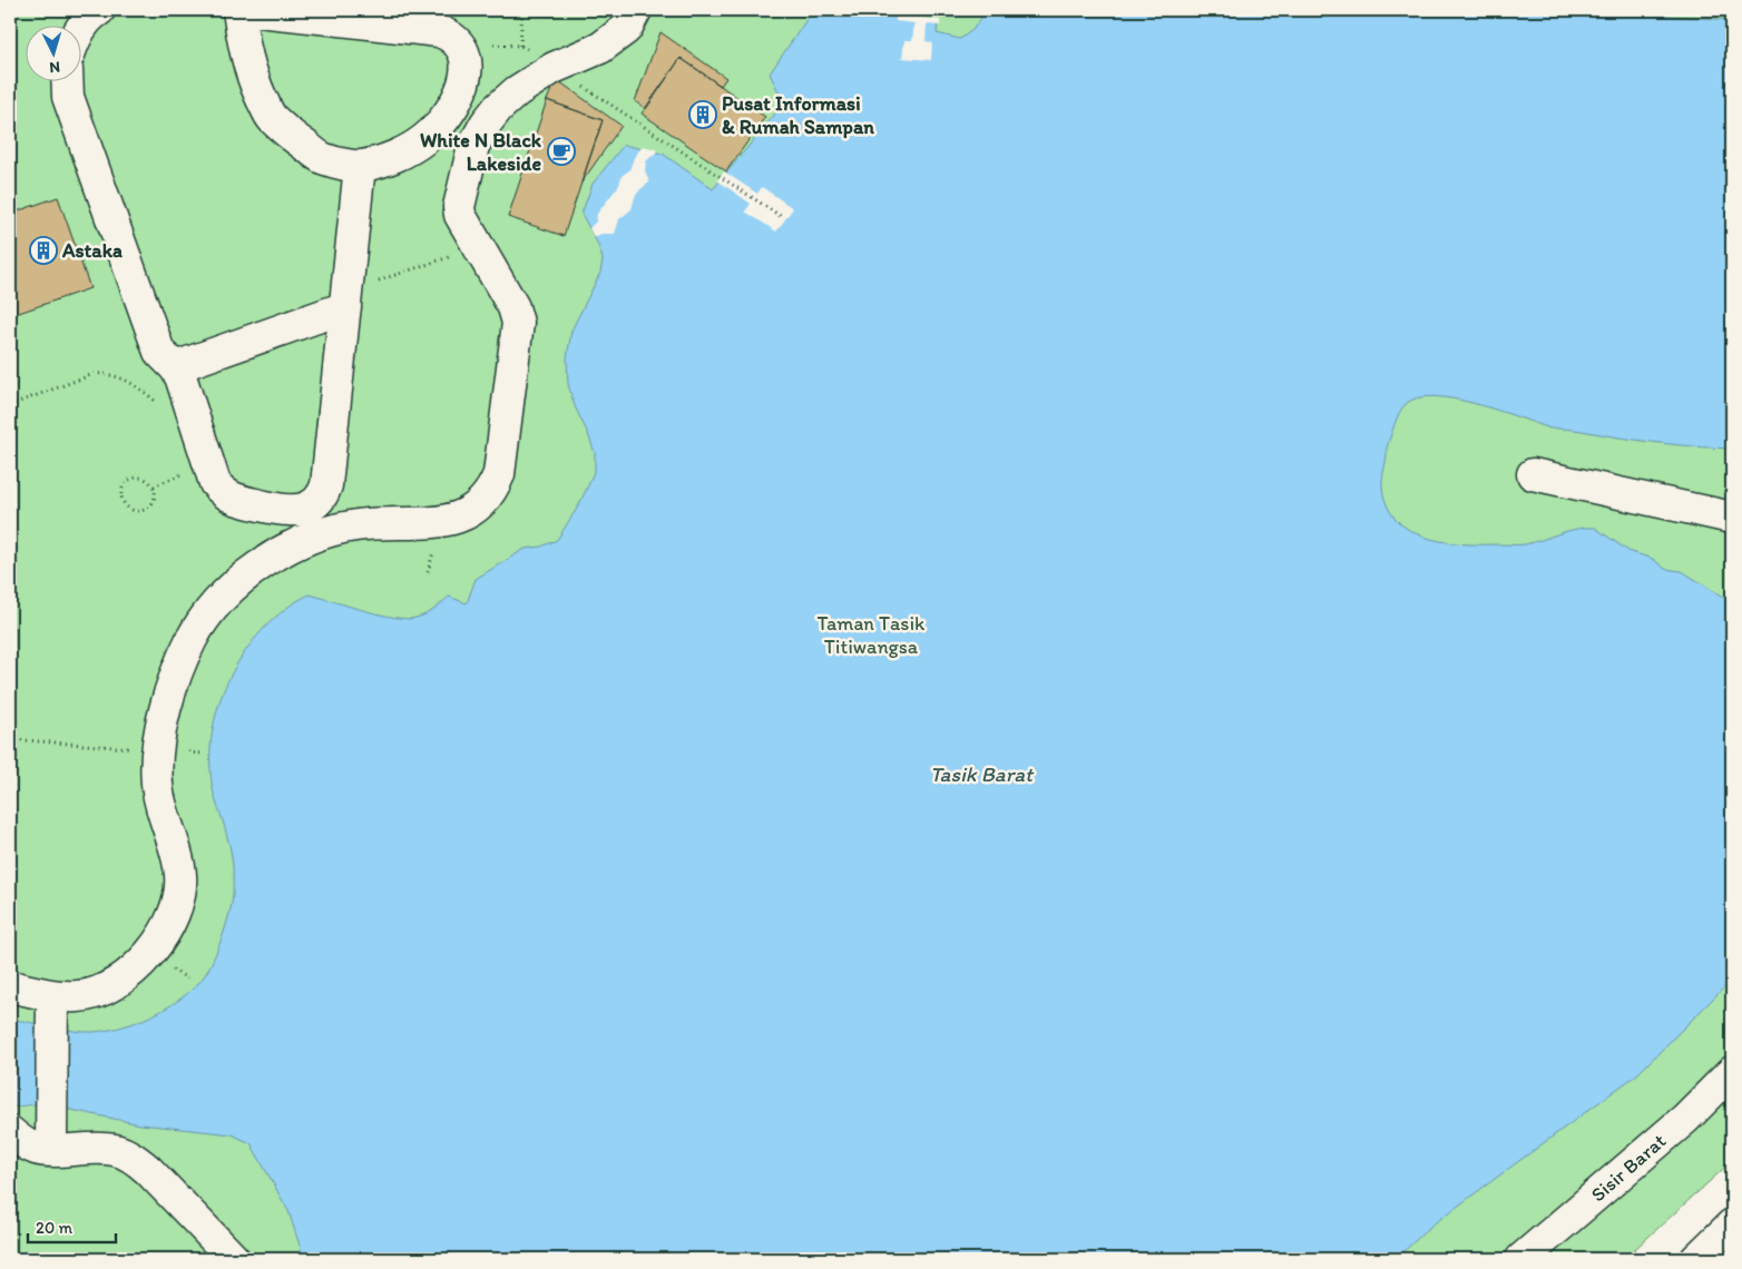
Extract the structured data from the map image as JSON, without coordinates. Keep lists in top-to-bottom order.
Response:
{
  "streets": {
    "street": ["Sisir Barat"]
  },
  "water": ["Tasik Barat"],
  "parks": ["Taman Tasik Titiwangsa"],
  "places": {
    "building": ["Pusat Informasi & Rumah Sampan", "Astaka"],
    "cafe": ["White N Black Lakeside"]
  },
  "scale_bar": "20 m",
  "north": "bottom"
}
